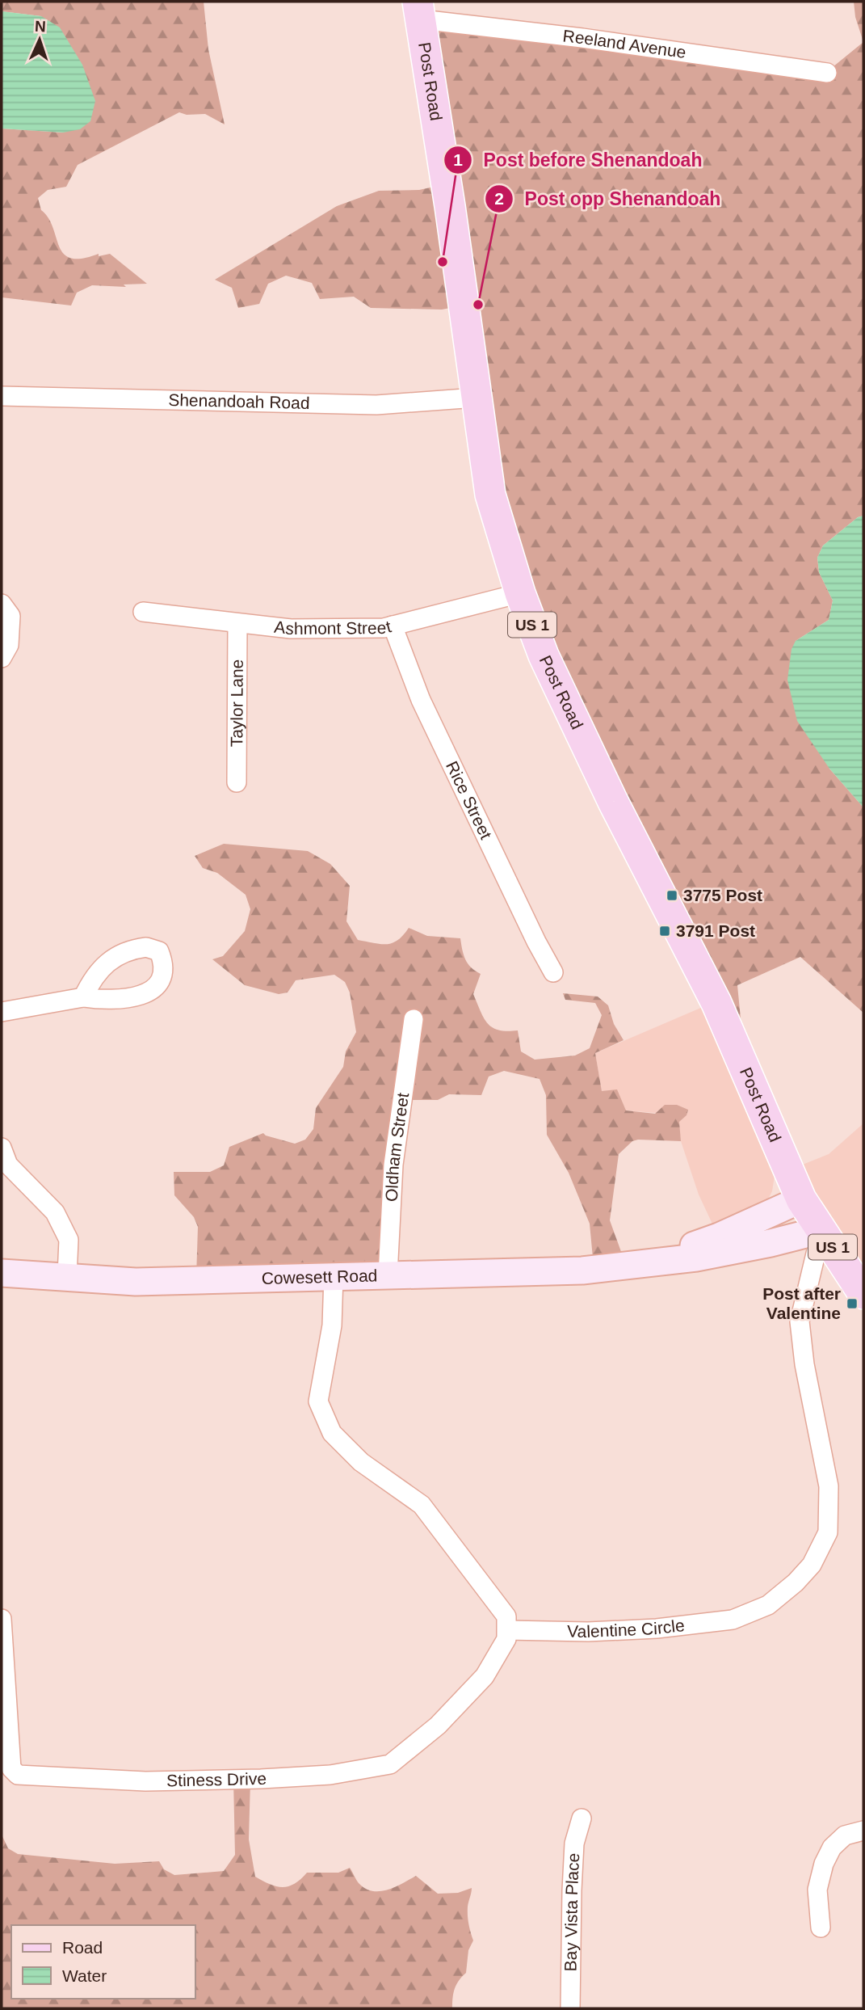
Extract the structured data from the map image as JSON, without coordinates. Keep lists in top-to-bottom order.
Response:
{
  "streets": {
    "main road": ["Post Road", "US 1", "Cowesett Road"],
    "street": [
      "Reeland Avenue",
      "Shenandoah Road",
      "Ashmont Street",
      "Taylor Lane",
      "Rice Street",
      "Oldham Street",
      "Valentine Circle",
      "Stiness Drive",
      "Bay Vista Place"
    ]
  },
  "crossings": [
    ["Reeland Avenue", "Post Road"],
    ["Post Road", "Shenandoah Road"],
    ["Post Road", "Ashmont Street"],
    ["Post Road", "Cowesett Road"],
    ["Post Road", "Valentine Circle"],
    ["Ashmont Street", "Taylor Lane"],
    ["Ashmont Street", "Rice Street"],
    ["Oldham Street", "Cowesett Road"],
    ["Cowesett Road", "Valentine Circle"],
    ["Valentine Circle", "Stiness Drive"]
  ],
  "places": {
    "other": ["Post before Shenandoah", "Post opp Shenandoah"],
    "transit": ["3775 Post", "3791 Post", "Post after Valentine"]
  },
  "legend": ["Road", "Water"],
  "north": "top"
}
